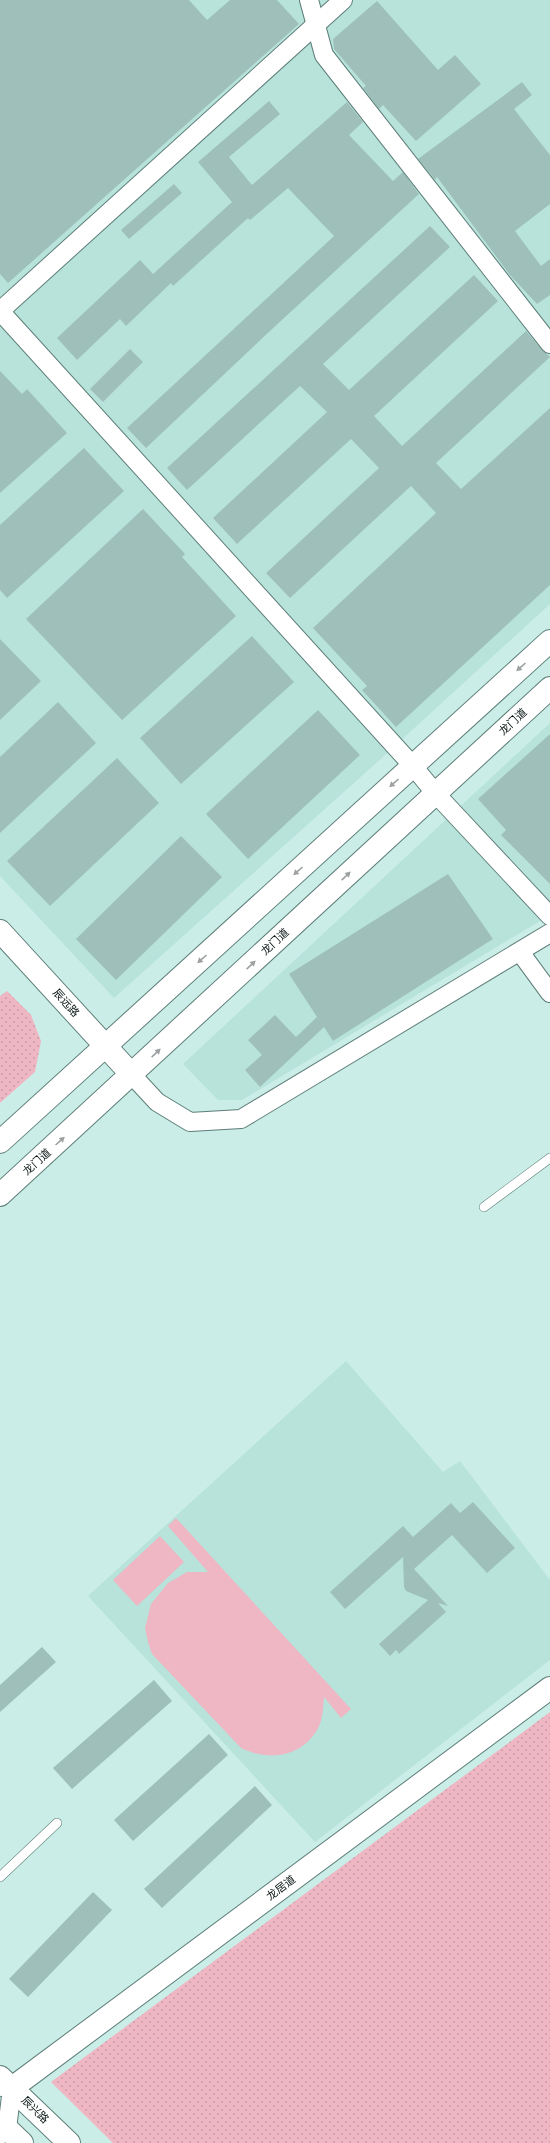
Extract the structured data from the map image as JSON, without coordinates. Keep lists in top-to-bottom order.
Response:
{
  "streets": {
    "main road": [
      "龙门道",
      "辰远路",
      "龙居道",
      "辰兴路"
    ]
  },
  "crossings": [
    ["龙门道", "辰远路"],
    ["龙居道", "辰兴路"]
  ]
}
